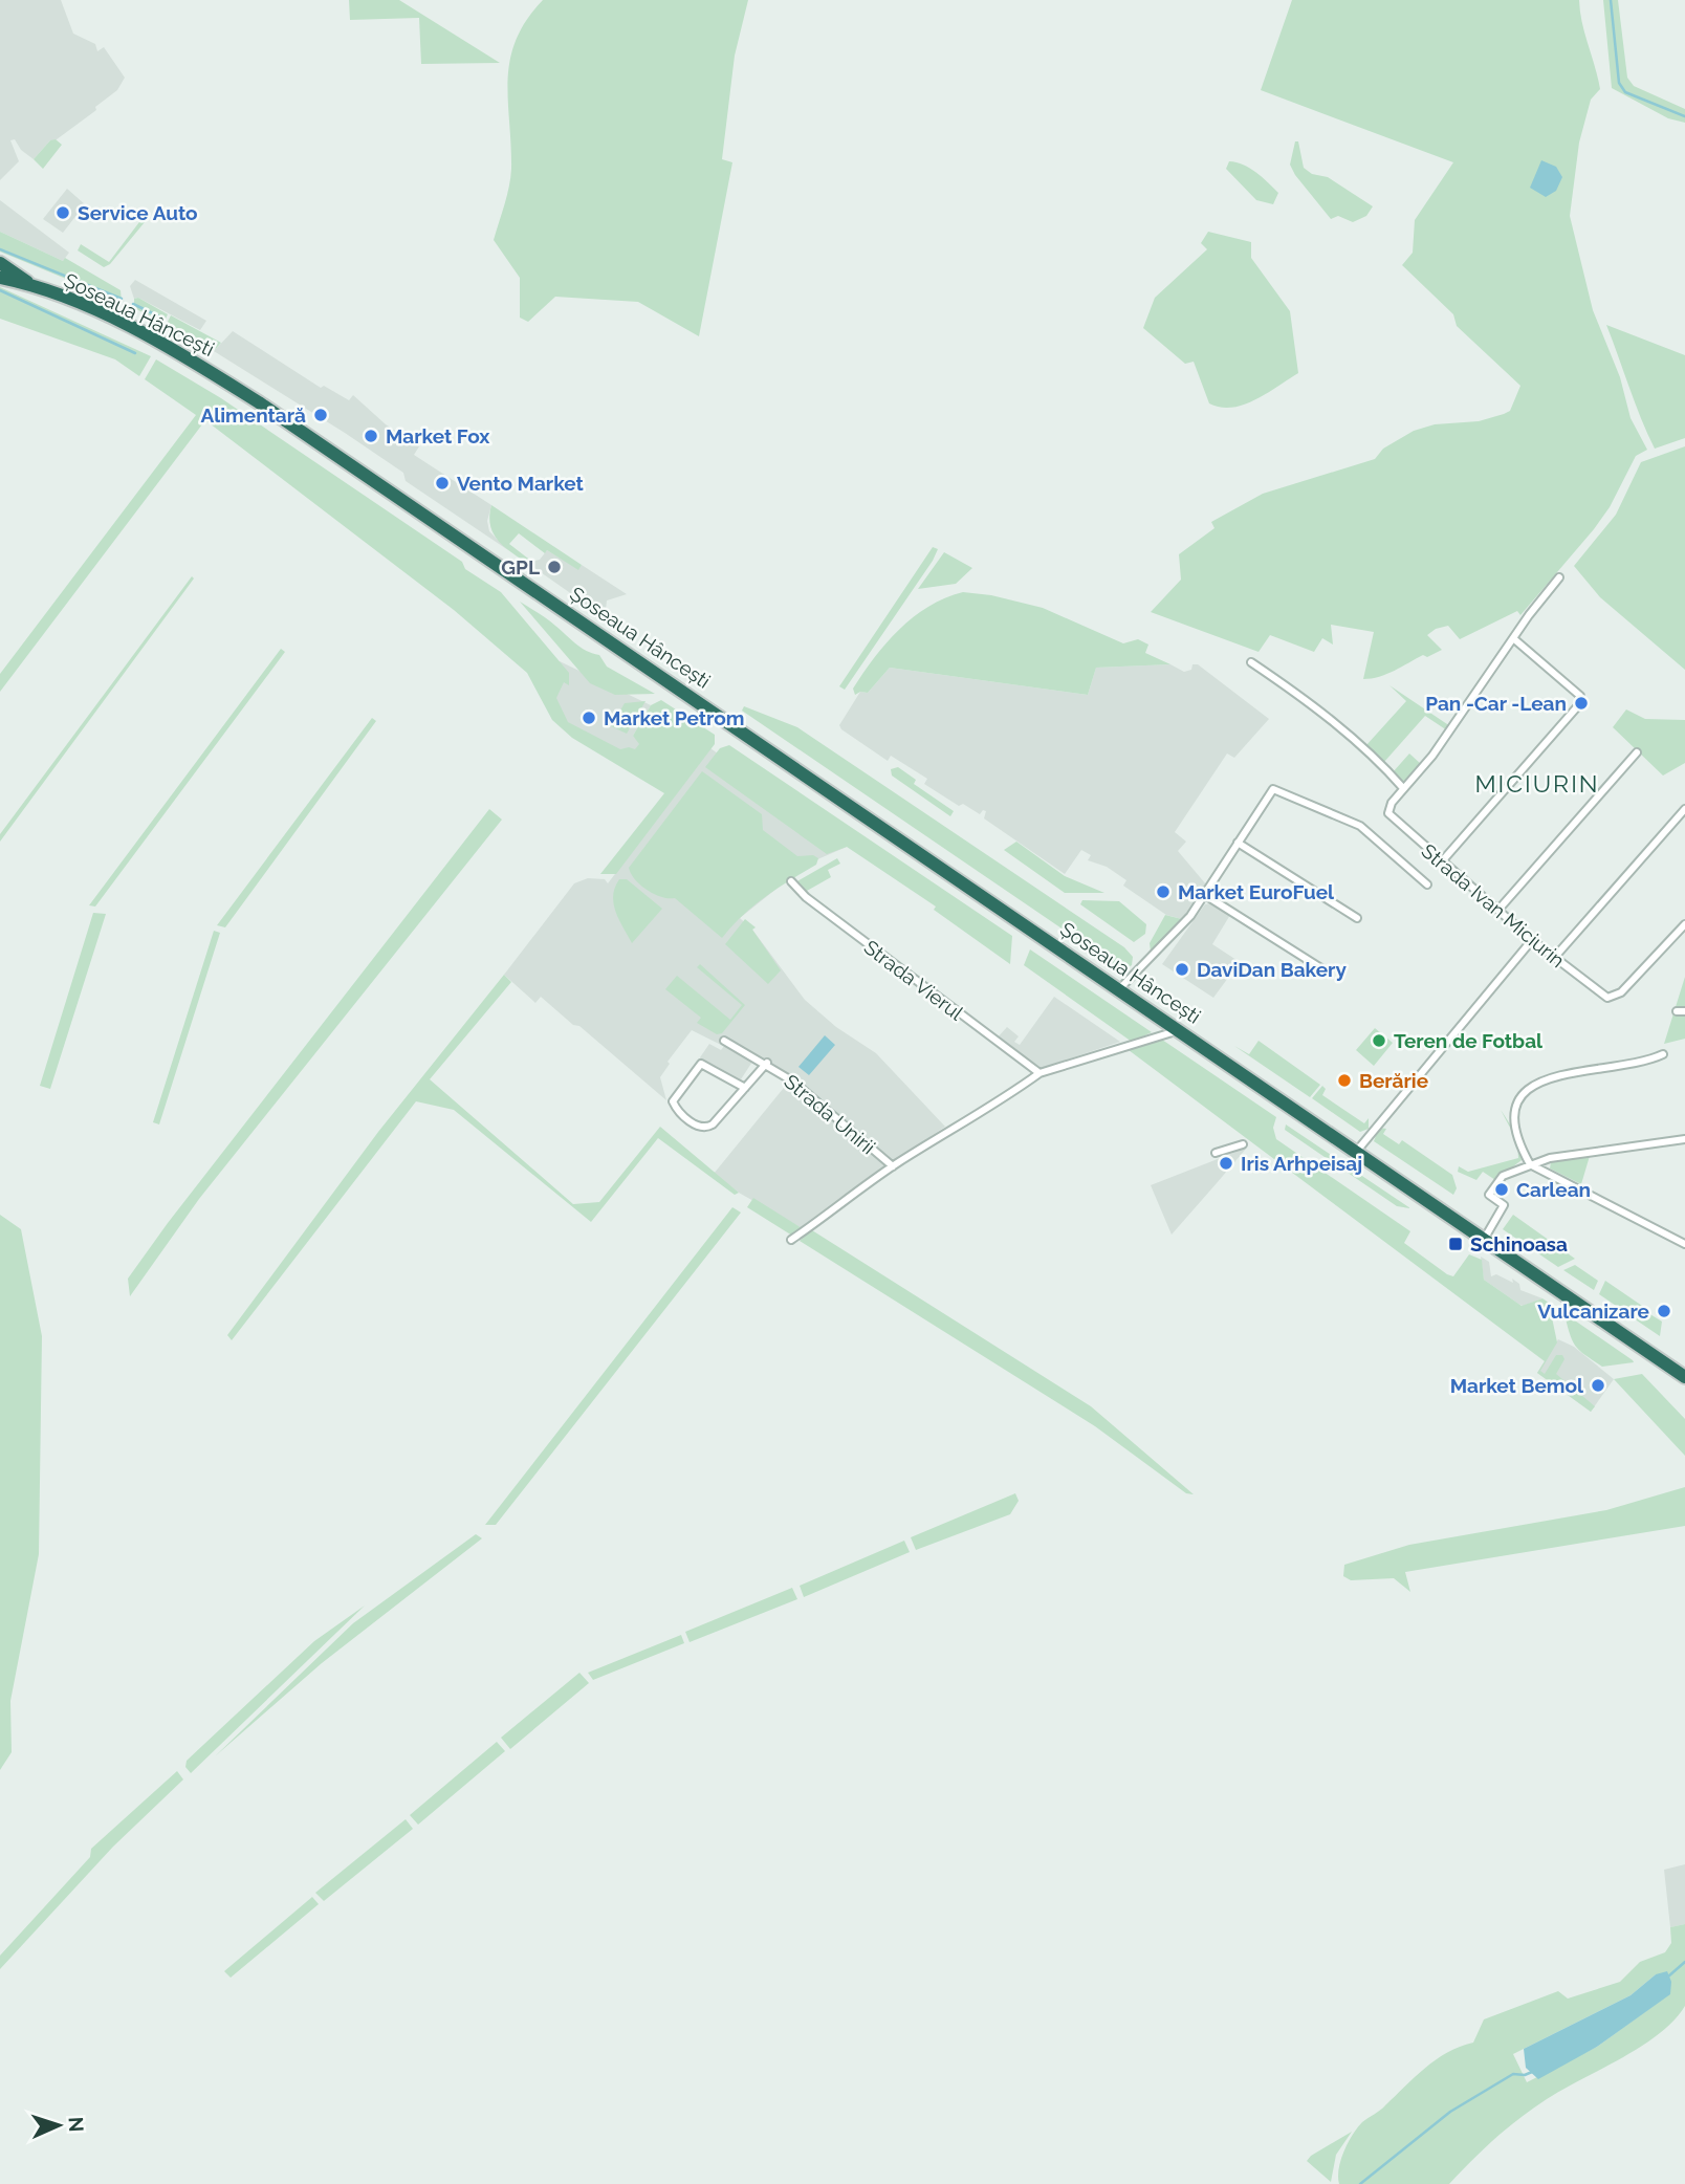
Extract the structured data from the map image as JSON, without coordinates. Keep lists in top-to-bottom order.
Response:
{
  "streets": {
    "highway": ["Șoseaua Hâncești"],
    "street": ["Strada Ivan Miciurin", "Strada Vierul", "Strada Unirii"]
  },
  "districts": ["MICIURIN"],
  "places": {
    "other": [
      "Service Auto",
      "Alimentară",
      "Market Fox",
      "Vento Market",
      "GPL",
      "Pan -Car -Lean",
      "Market Petrom",
      "Market EuroFuel",
      "DaviDan Bakery",
      "Teren de Fotbal",
      "Berărie",
      "Iris Arhpeisaj",
      "Carlean",
      "Vulcanizare",
      "Market Bemol"
    ],
    "transit": ["Schinoasa"]
  },
  "north": "right"
}
